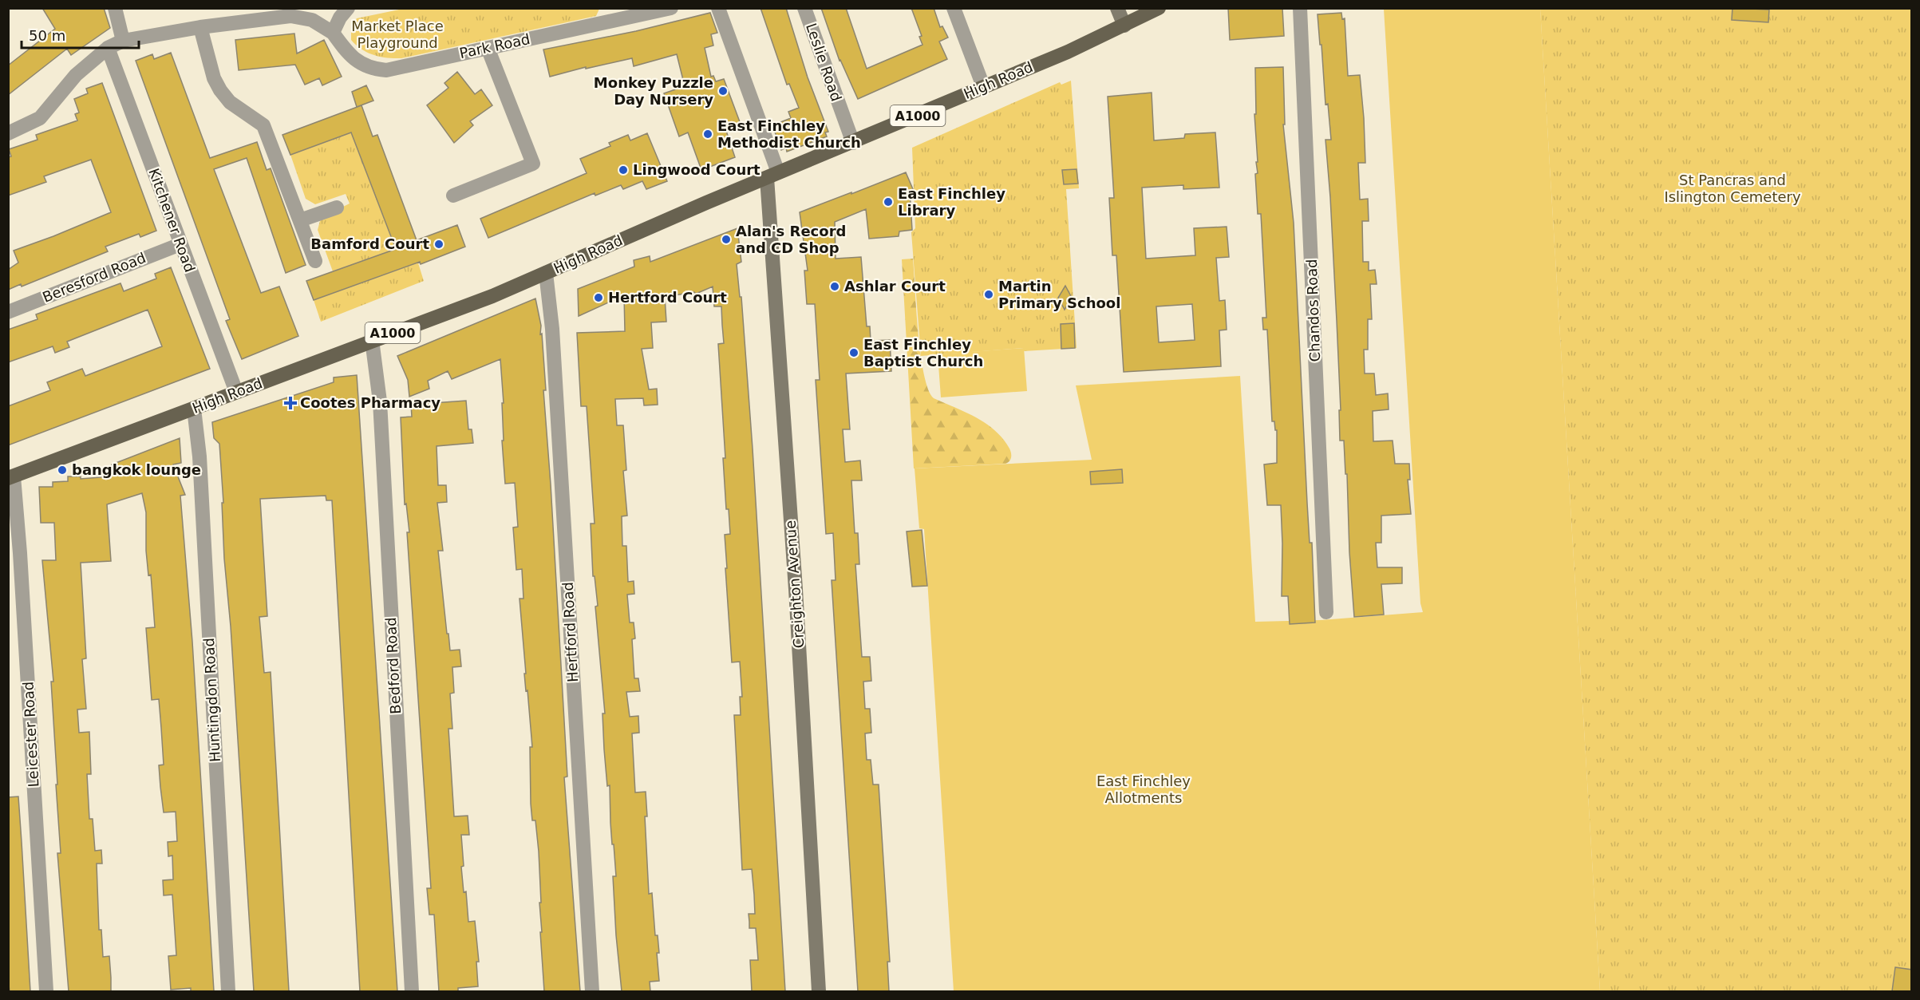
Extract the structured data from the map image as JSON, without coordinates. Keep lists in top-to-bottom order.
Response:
{
  "streets": {
    "main road": ["High Road", "A1000"],
    "street": [
      "Park Road",
      "Leslie Road",
      "Kitchener Road",
      "Beresford Road",
      "Chandos Road",
      "Creighton Avenue",
      "Hertford Road",
      "Bedford Road",
      "Huntingdon Road",
      "Leicester Road"
    ]
  },
  "crossings": [
    ["Leslie Road", "High Road"],
    ["High Road", "Kitchener Road"],
    ["High Road", "Creighton Avenue"],
    ["High Road", "Hertford Road"],
    ["High Road", "Bedford Road"],
    ["High Road", "Huntingdon Road"],
    ["High Road", "Leicester Road"],
    ["Kitchener Road", "Beresford Road"]
  ],
  "parks": ["Market Place Playground", "St Pancras and Islington Cemetery", "East Finchley Allotments"],
  "places": {
    "other": [
      "Monkey Puzzle Day Nursery",
      "East Finchley Methodist Church",
      "Lingwood Court",
      "East Finchley Library",
      "Alan's Record and CD Shop",
      "Bamford Court",
      "Ashlar Court",
      "Martin Primary School",
      "Hertford Court",
      "East Finchley Baptist Church",
      "bangkok lounge"
    ],
    "health": ["Cootes Pharmacy"]
  },
  "scale_bar": "50 m"
}
